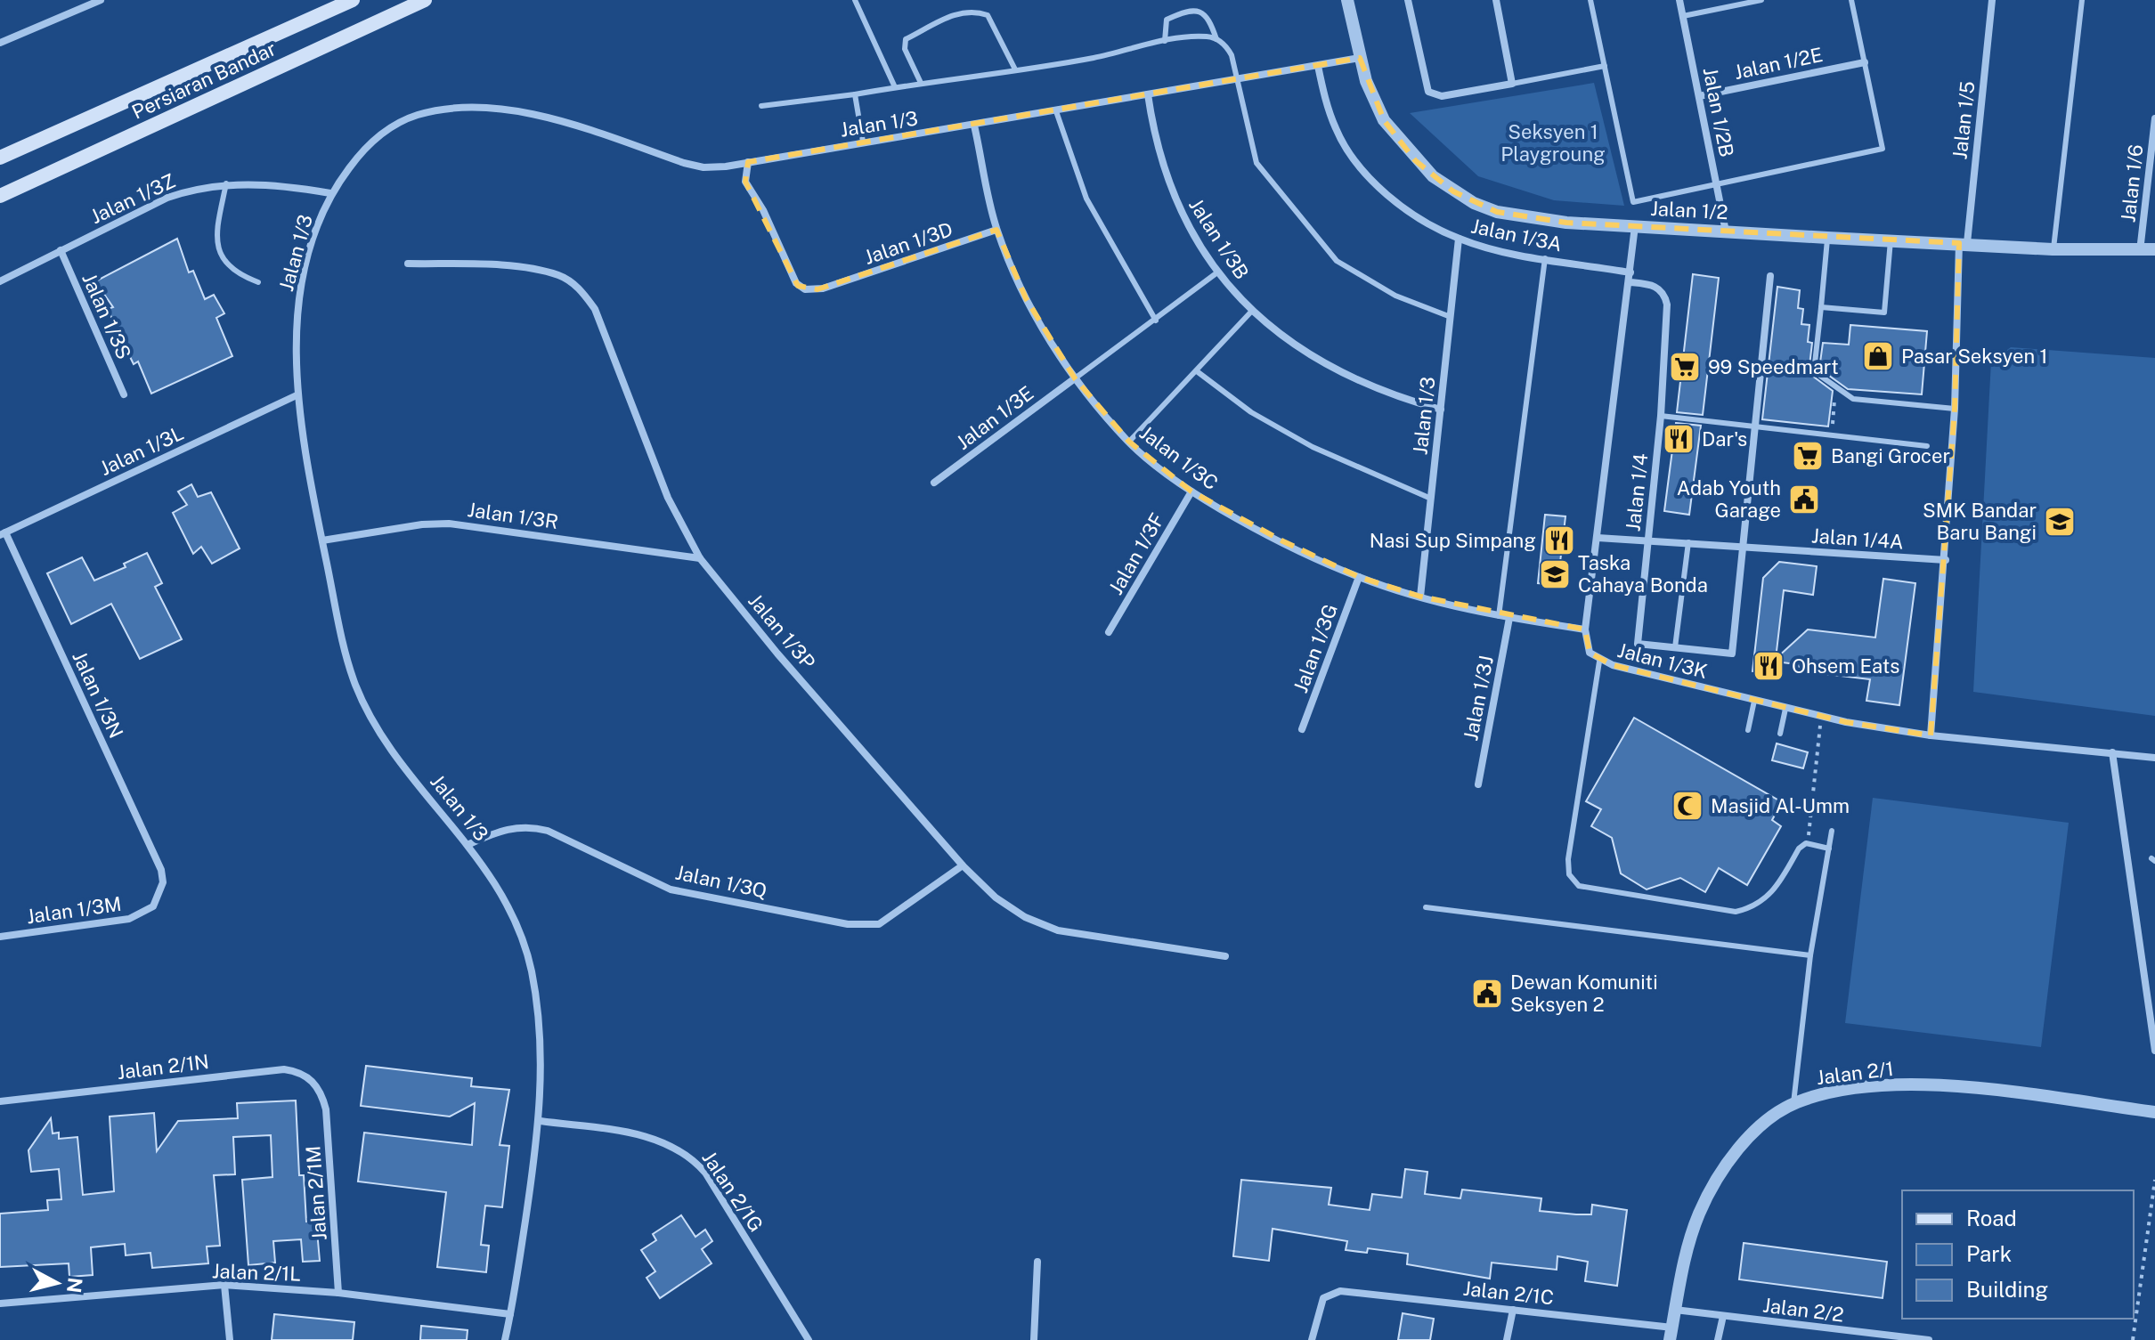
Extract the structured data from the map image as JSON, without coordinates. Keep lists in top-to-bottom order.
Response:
{
  "streets": {
    "main road": ["Persiaran Bandar"],
    "street": [
      "Jalan 1/2E",
      "Jalan 1/2B",
      "Jalan 1/5",
      "Jalan 1/3",
      "Jalan 1/6",
      "Jalan 1/3Z",
      "Jalan 1/2",
      "Jalan 1/3A",
      "Jalan 1/3B",
      "Jalan 1/3D",
      "Jalan 1/3S",
      "Jalan 1/3E",
      "Jalan 1/3L",
      "Jalan 1/3C",
      "Jalan 1/4",
      "Jalan 1/3R",
      "Jalan 1/4A",
      "Jalan 1/3F",
      "Jalan 1/3P",
      "Jalan 1/3G",
      "Jalan 1/3K",
      "Jalan 1/3N",
      "Jalan 1/3J",
      "Jalan 1/3Q",
      "Jalan 1/3M",
      "Jalan 2/1N",
      "Jalan 2/1",
      "Jalan 2/1G",
      "Jalan 2/1M",
      "Jalan 2/1L",
      "Jalan 2/1C",
      "Jalan 2/2"
    ]
  },
  "crossings": [
    ["Jalan 1/2E", "Jalan 1/2B"],
    ["Jalan 1/2B", "Jalan 1/2"],
    ["Jalan 1/5", "Jalan 1/2"],
    ["Jalan 1/5", "Jalan 1/4A"],
    ["Jalan 1/5", "Jalan 1/3K"],
    ["Jalan 1/3", "Jalan 1/3Z"],
    ["Jalan 1/3", "Jalan 1/2"],
    ["Jalan 1/3", "Jalan 1/3A"],
    ["Jalan 1/3", "Jalan 1/3B"],
    ["Jalan 1/3", "Jalan 1/3D"],
    ["Jalan 1/3", "Jalan 1/3L"],
    ["Jalan 1/3", "Jalan 1/3C"],
    ["Jalan 1/3", "Jalan 1/3R"],
    ["Jalan 1/3", "Jalan 1/3Q"],
    ["Jalan 1/3", "Jalan 2/1G"],
    ["Jalan 1/3", "Jalan 2/1L"],
    ["Jalan 1/6", "Jalan 1/2"],
    ["Jalan 1/3Z", "Jalan 1/3S"],
    ["Jalan 1/3D", "Jalan 1/3C"],
    ["Jalan 1/3E", "Jalan 1/3C"],
    ["Jalan 1/3L", "Jalan 1/3N"],
    ["Jalan 1/3C", "Jalan 1/3F"],
    ["Jalan 1/3C", "Jalan 1/3G"],
    ["Jalan 1/3C", "Jalan 1/3K"],
    ["Jalan 1/3C", "Jalan 1/3J"],
    ["Jalan 1/4", "Jalan 1/4A"],
    ["Jalan 1/3R", "Jalan 1/3P"],
    ["Jalan 1/3P", "Jalan 1/3Q"],
    ["Jalan 1/3N", "Jalan 1/3M"],
    ["Jalan 2/1N", "Jalan 2/1M"],
    ["Jalan 2/1", "Jalan 2/1C"],
    ["Jalan 2/1", "Jalan 2/2"],
    ["Jalan 2/1M", "Jalan 2/1L"]
  ],
  "parks": ["Seksyen 1 Playgroung"],
  "places": {
    "shop": ["Pasar Seksyen 1"],
    "supermarket": ["99 Speedmart", "Bangi Grocer"],
    "restaurant": ["Dar's", "Nasi Sup Simpang", "Ohsem Eats"],
    "public building": ["Adab Youth Garage", "Dewan Komuniti Seksyen 2"],
    "school or university": ["SMK Bandar Baru Bangi", "Taska Cahaya Bonda"],
    "mosque": ["Masjid Al-Umm"]
  },
  "legend": ["Road", "Park", "Building"],
  "north": "right"
}
